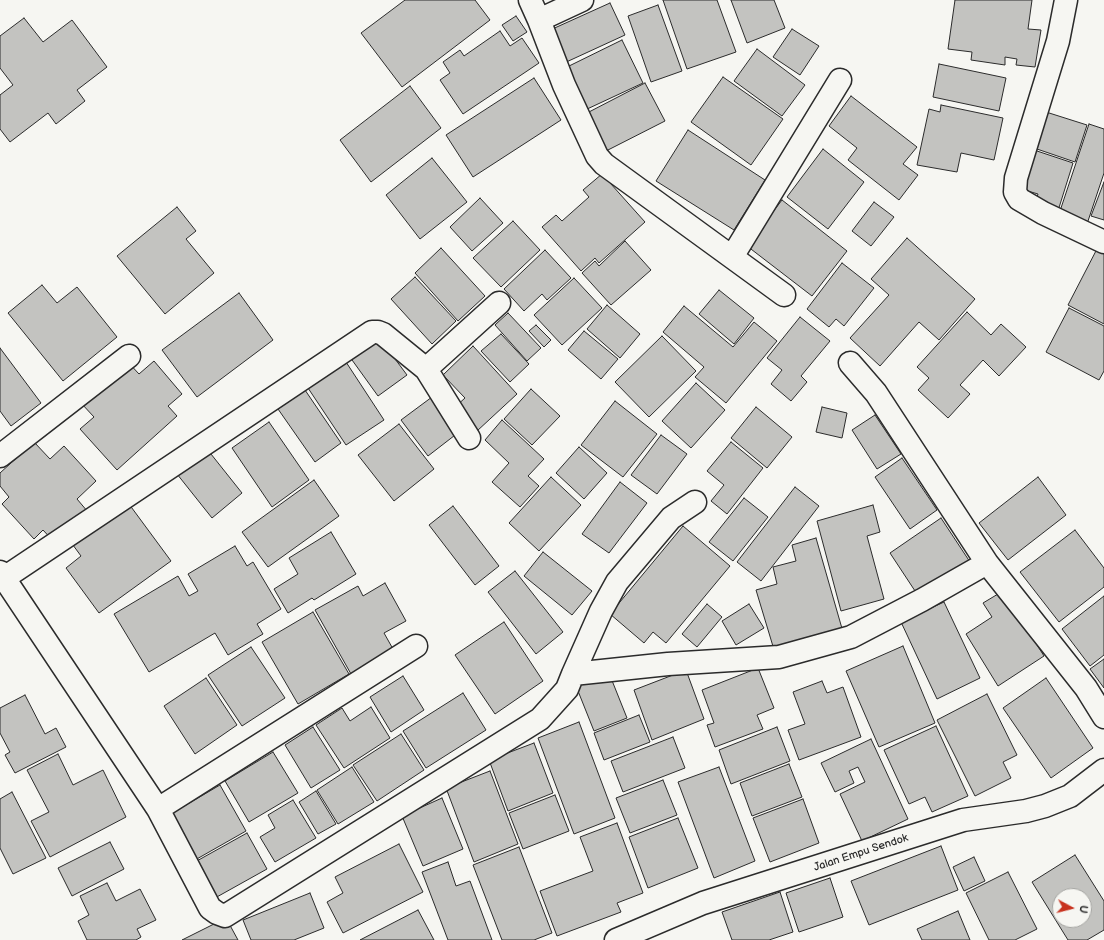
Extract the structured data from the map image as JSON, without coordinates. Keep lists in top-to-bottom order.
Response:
{
  "streets": {
    "street": ["Jalan Empu Sendok"]
  },
  "north": "right"
}
